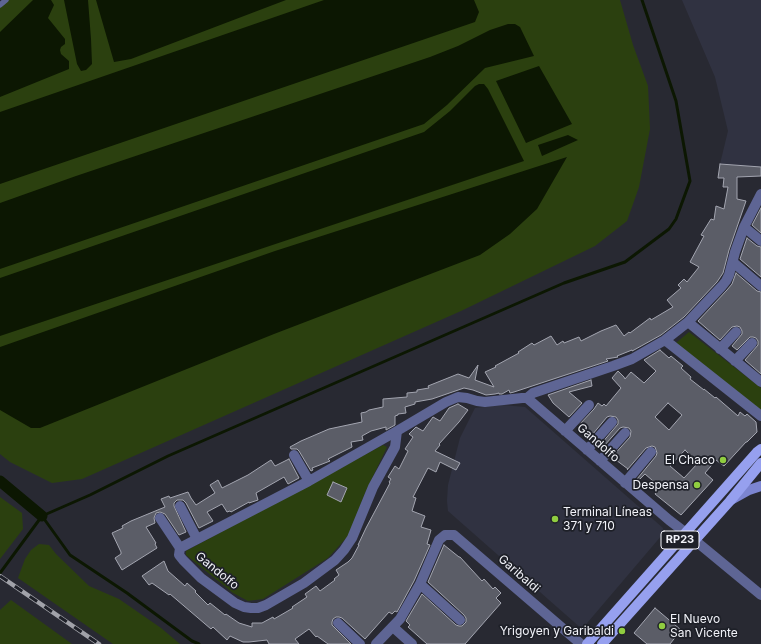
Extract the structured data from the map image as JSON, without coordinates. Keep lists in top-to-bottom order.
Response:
{
  "streets": {
    "main road": ["RP23"],
    "street": ["Gandolfo", "Garibaldi"]
  },
  "crossings": [
    ["Gandolfo", "RP23"]
  ],
  "places": [
    "El Chaco",
    "Despensa",
    "Terminal Líneas 371 y 710",
    "El Nuevo San Vicente",
    "Yrigoyen y Garibaldi"
  ]
}
